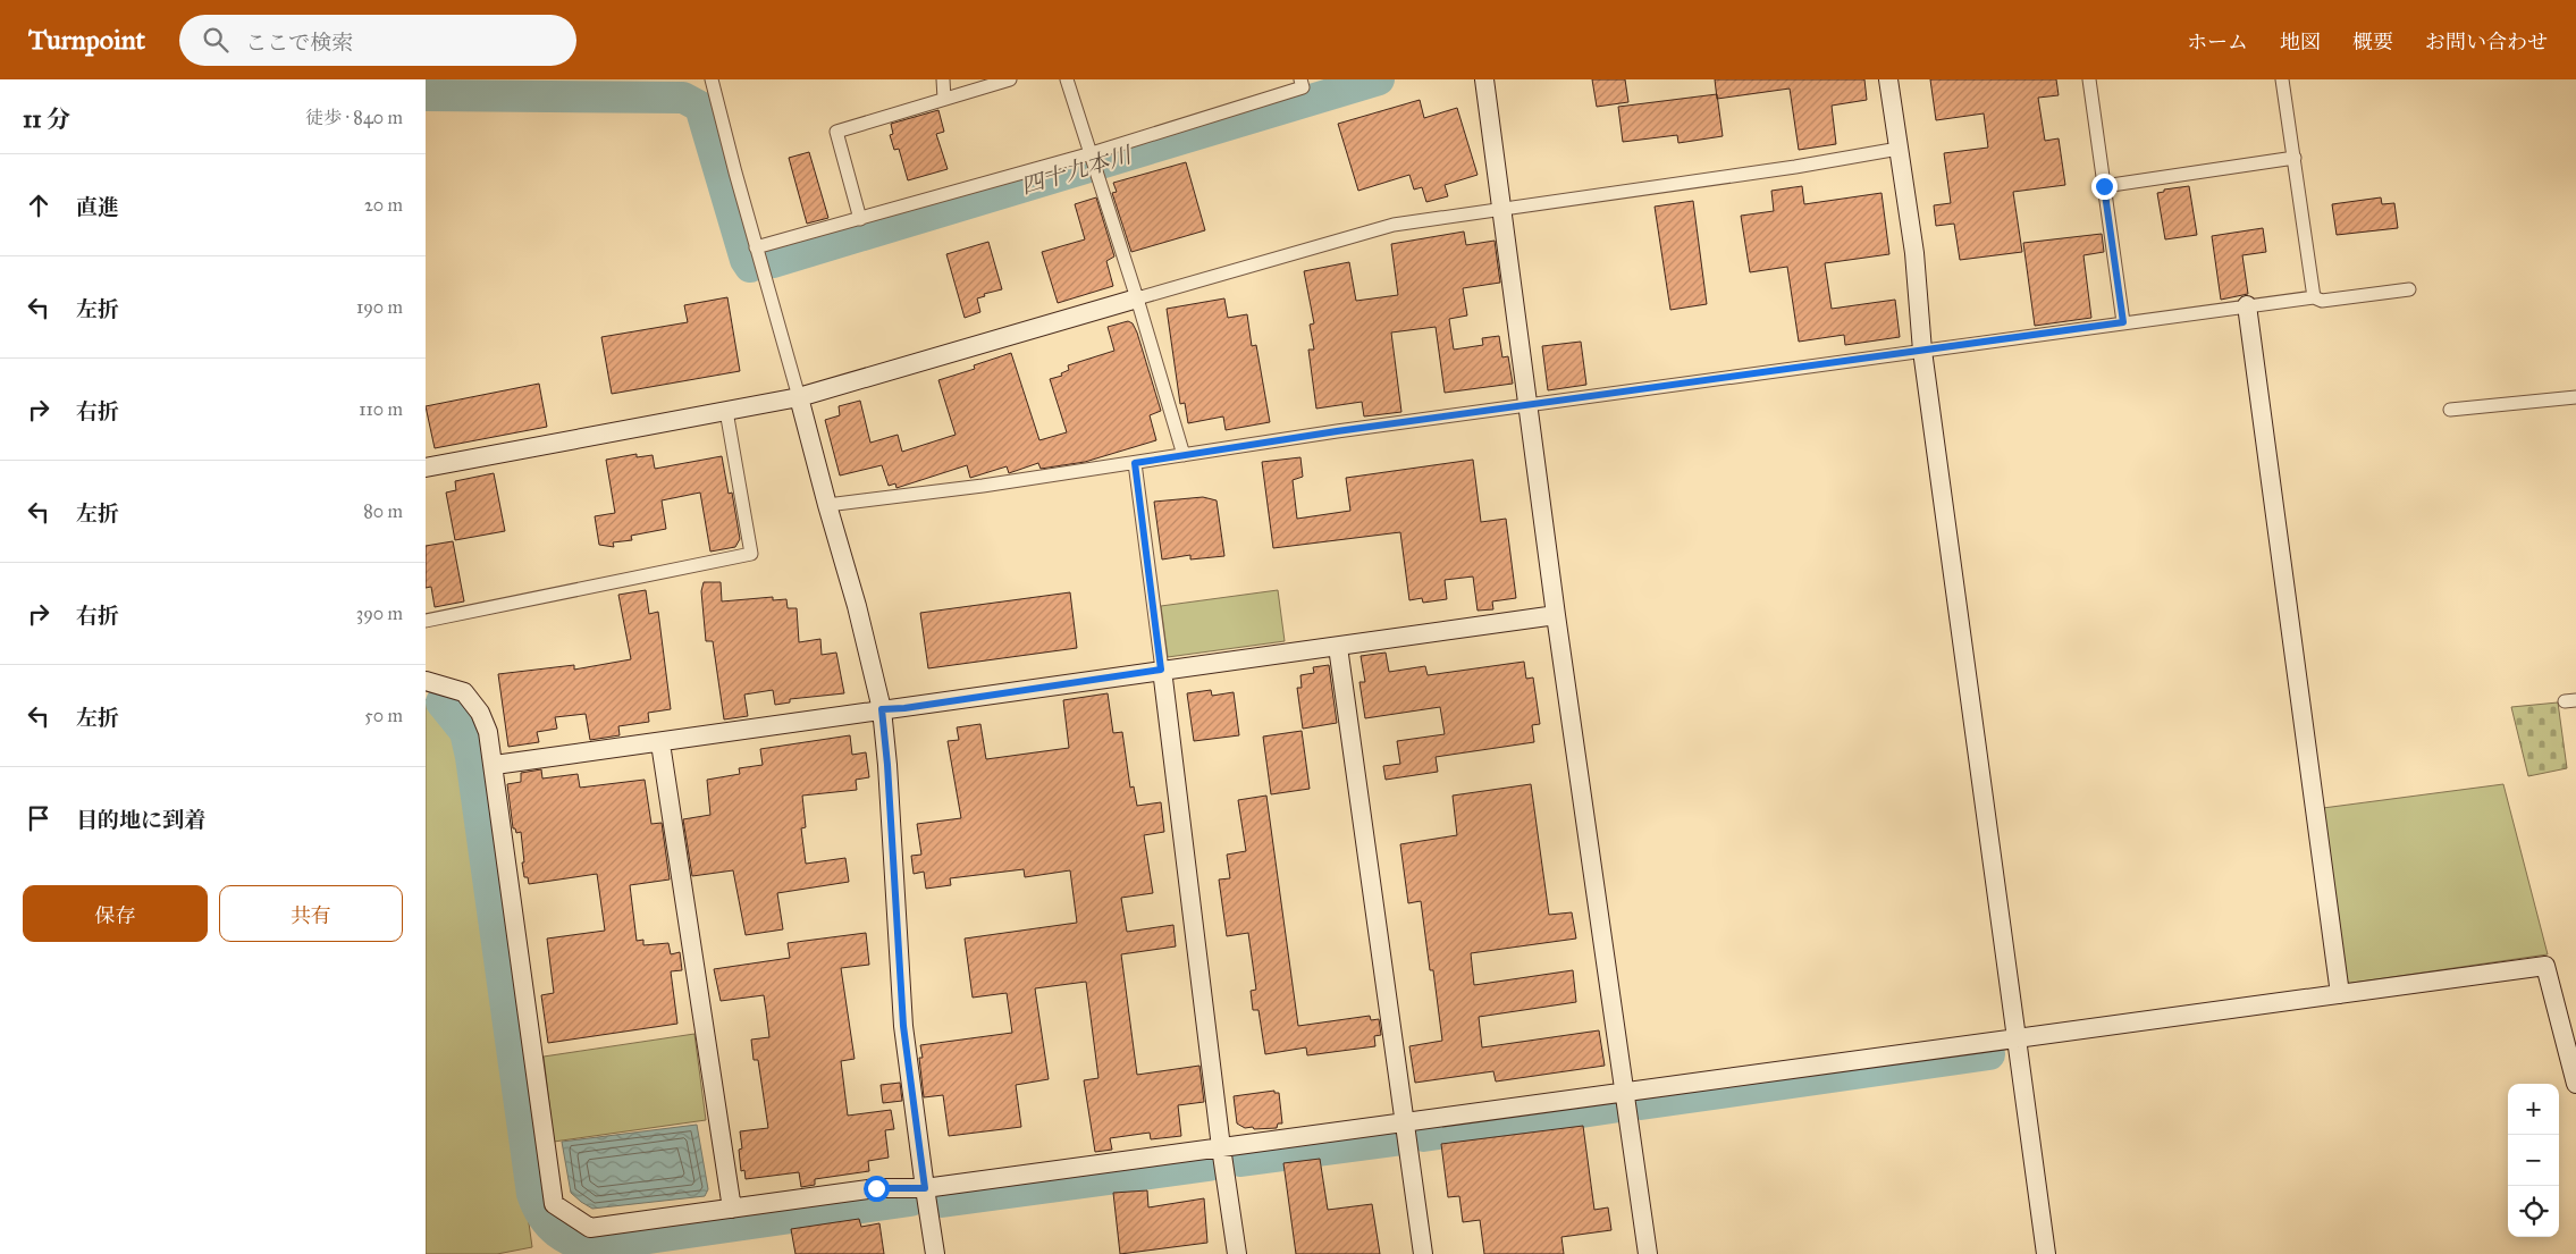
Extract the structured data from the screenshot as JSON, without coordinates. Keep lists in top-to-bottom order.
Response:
{
  "water": ["四十九本川"],
  "page": {
    "header": "Turnpoint",
    "search": "ここで検索",
    "nav": [
      "ホーム",
      "地図",
      "概要",
      "お問い合わせ"
    ],
    "heading": ["11 分", "徒歩 · 840 m"],
    "list": [
      ["直進", "20 m"],
      ["左折", "190 m"],
      ["右折", "110 m"],
      ["左折", "80 m"],
      ["右折", "390 m"],
      ["左折", "50 m"],
      "目的地に到着"
    ],
    "buttons": ["保存", "共有"],
    "map_buttons": ["+", "−"]
  }
}
